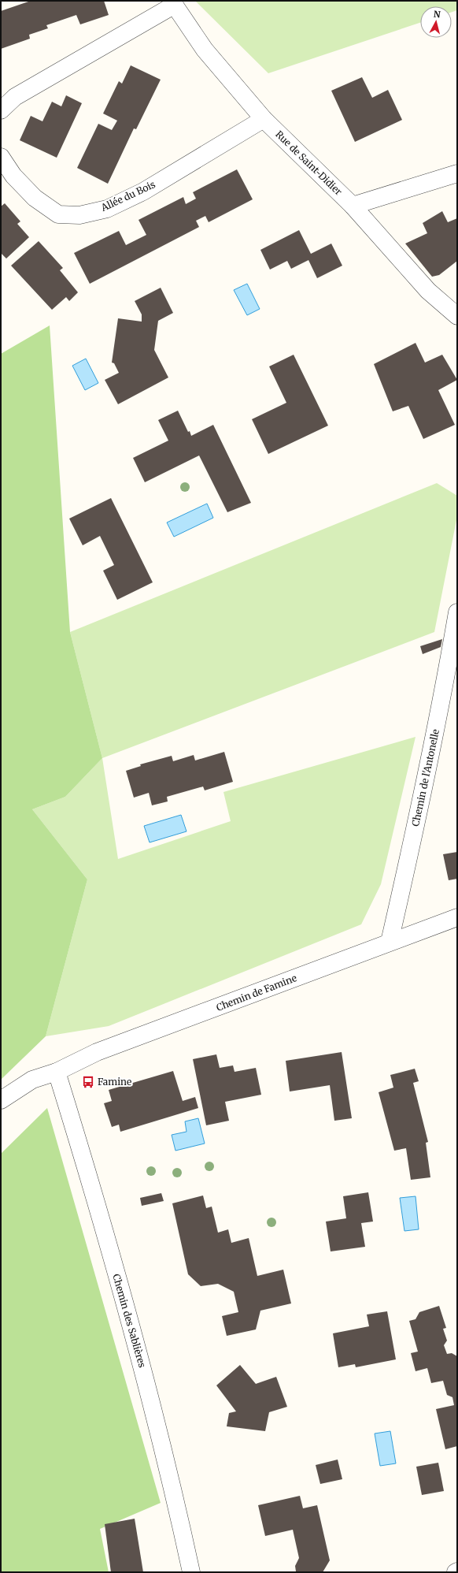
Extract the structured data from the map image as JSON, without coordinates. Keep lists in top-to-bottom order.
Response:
{
  "streets": {
    "street": [
      "Rue de Saint-Didier",
      "Allée du Bois",
      "Chemin de l'Antonelle",
      "Chemin de Famine",
      "Chemin des Sablières"
    ]
  },
  "crossings": [
    ["Rue de Saint-Didier", "Allée du Bois"],
    ["Chemin de l'Antonelle", "Chemin de Famine"],
    ["Chemin de Famine", "Chemin des Sablières"]
  ],
  "places": {
    "bus stop": ["Famine"]
  },
  "north": "top"
}
